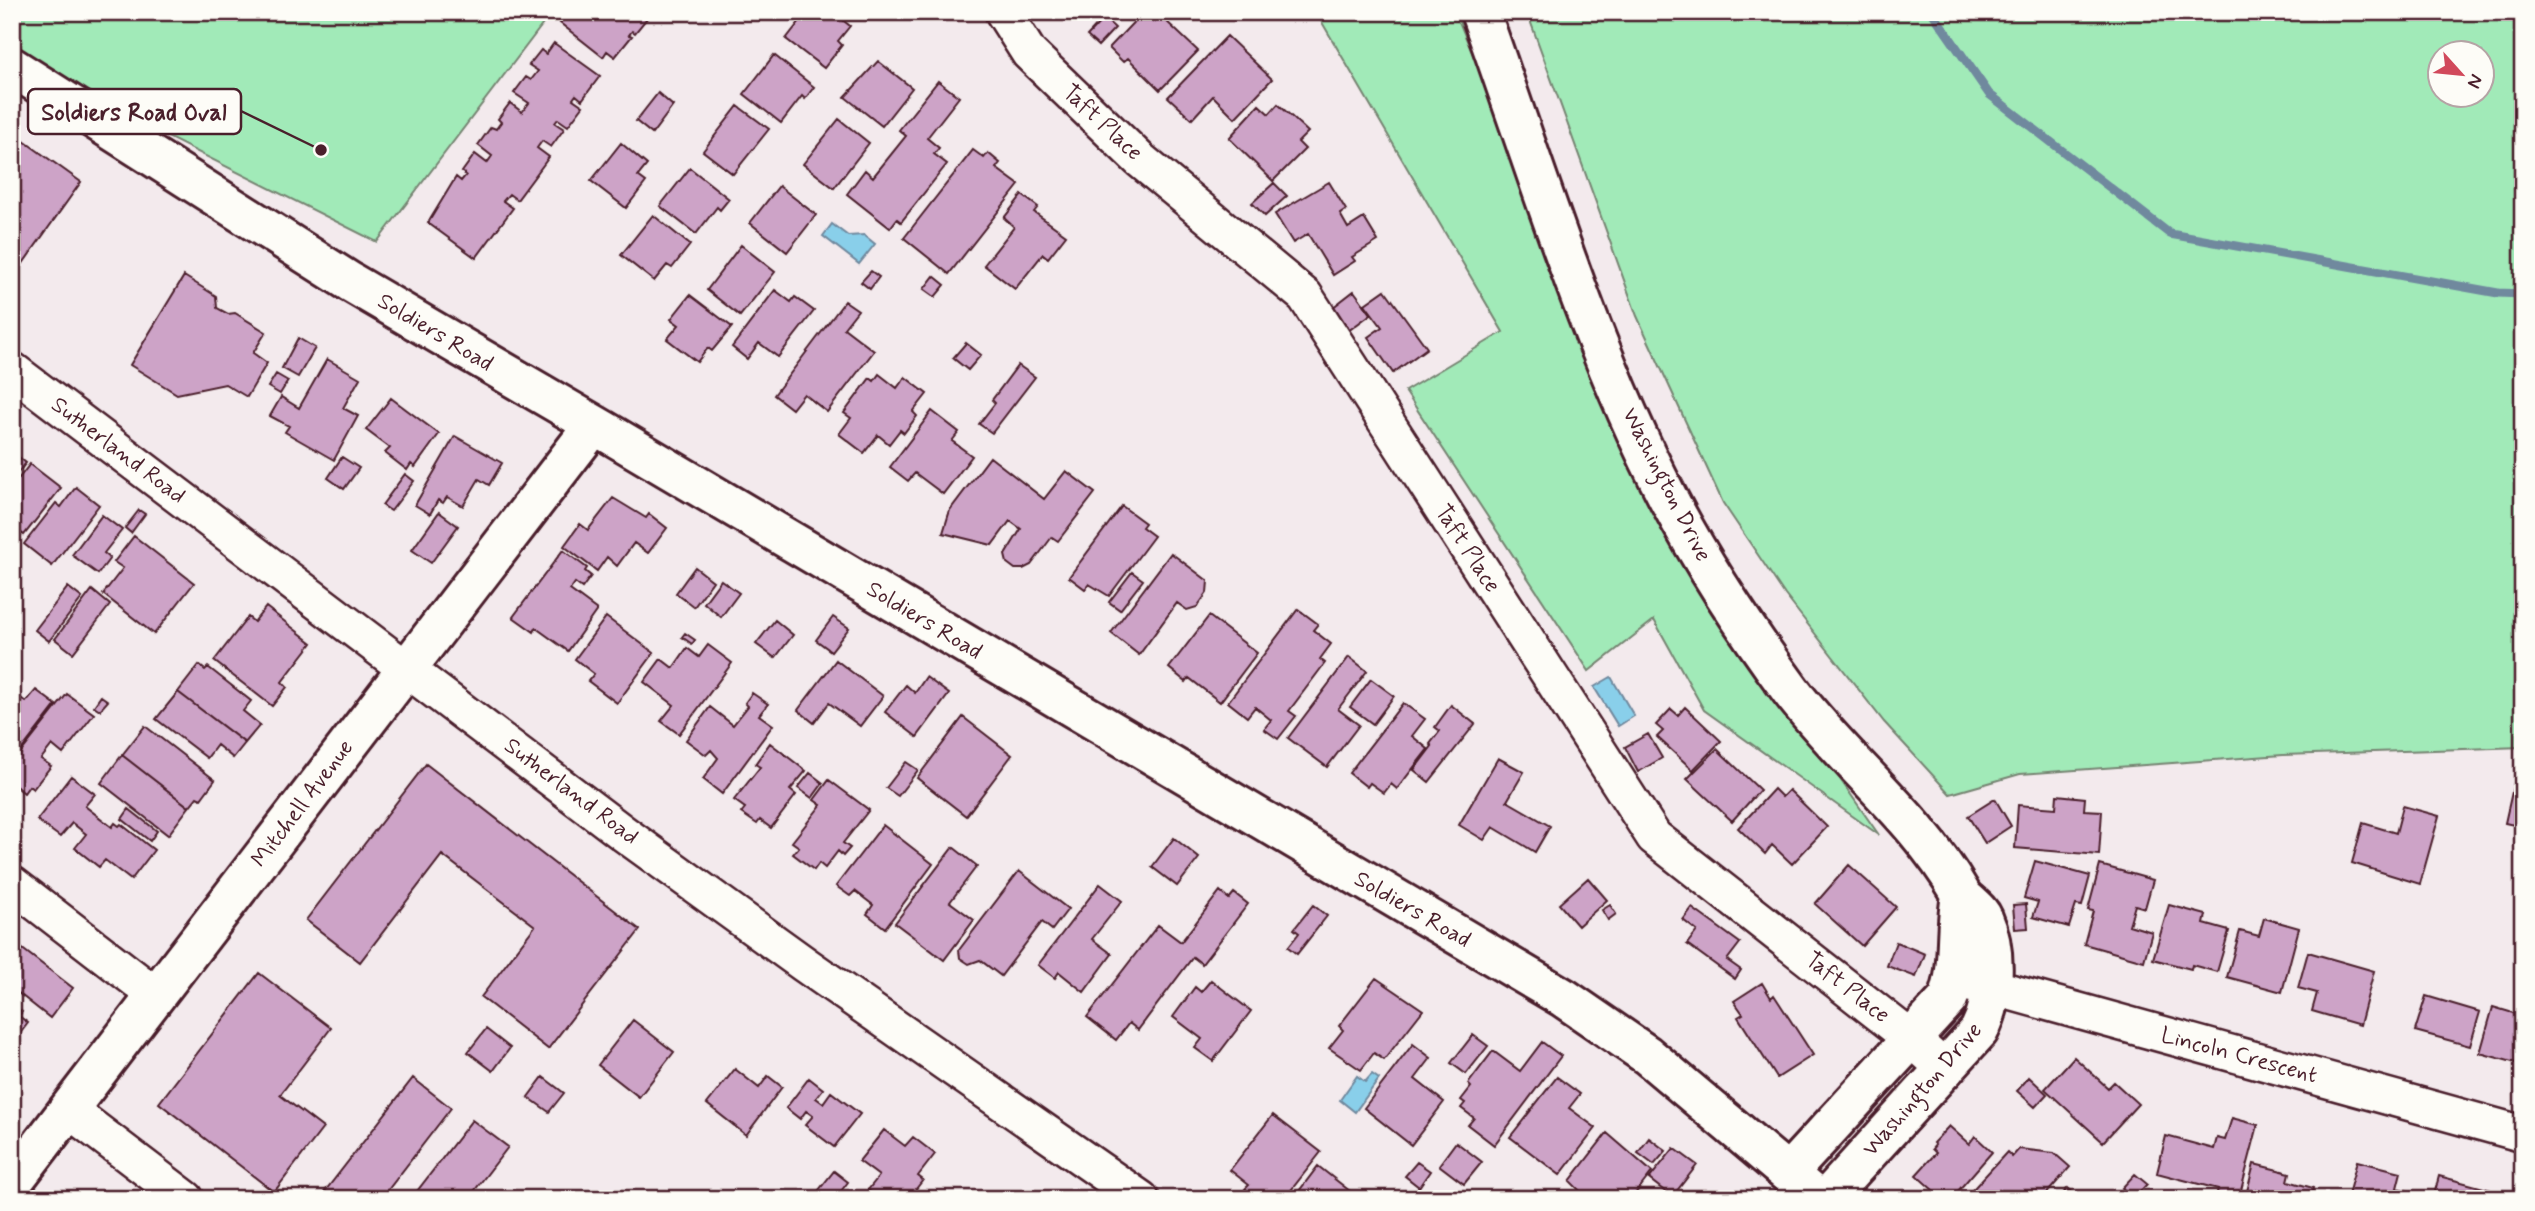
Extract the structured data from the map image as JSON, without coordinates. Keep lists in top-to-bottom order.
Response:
{
  "streets": {
    "street": [
      "Taft Place",
      "Soldiers Road",
      "Sutherland Road",
      "Washington Drive",
      "Mitchell Avenue",
      "Lincoln Crescent"
    ]
  },
  "crossings": [
    ["Taft Place", "Washington Drive"],
    ["Soldiers Road", "Washington Drive"],
    ["Soldiers Road", "Mitchell Avenue"],
    ["Sutherland Road", "Mitchell Avenue"],
    ["Washington Drive", "Lincoln Crescent"]
  ],
  "places": ["Soldiers Road Oval"],
  "north": "bottom right"
}
